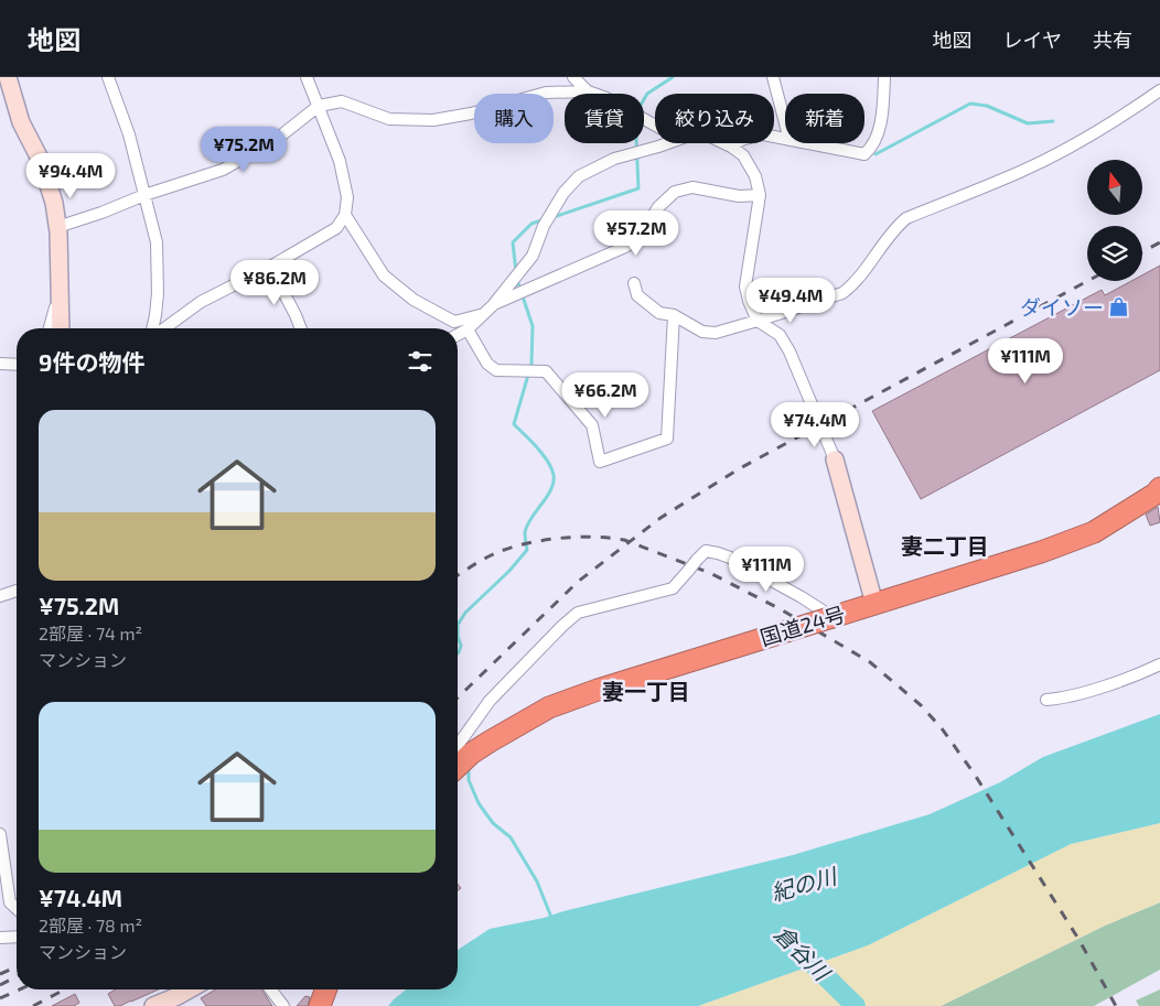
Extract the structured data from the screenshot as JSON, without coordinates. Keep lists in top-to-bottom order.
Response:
{
  "streets": {
    "highway": ["国道24号"]
  },
  "districts": ["妻二丁目", "妻一丁目"],
  "water": ["紀の川", "倉谷川"],
  "places": {
    "shop": ["ダイソー"]
  },
  "north": "top",
  "page": {
    "header": "地図",
    "nav": ["地図", "レイヤ", "共有"],
    "chip": [
      "購入",
      "賃貸",
      "絞り込み",
      "新着"
    ],
    "price": [
      "¥75.2M",
      "¥94.4M",
      "¥57.2M",
      "¥86.2M",
      "¥49.4M",
      "¥111M",
      "¥66.2M",
      "¥74.4M",
      "¥111M"
    ],
    "heading": "9件の物件",
    "list": [
      {
        "name": "¥75.2M",
        "note": "2部屋 · 74 m² · マンション"
      },
      {
        "name": "¥74.4M",
        "note": "2部屋 · 78 m² · マンション"
      }
    ]
  }
}
